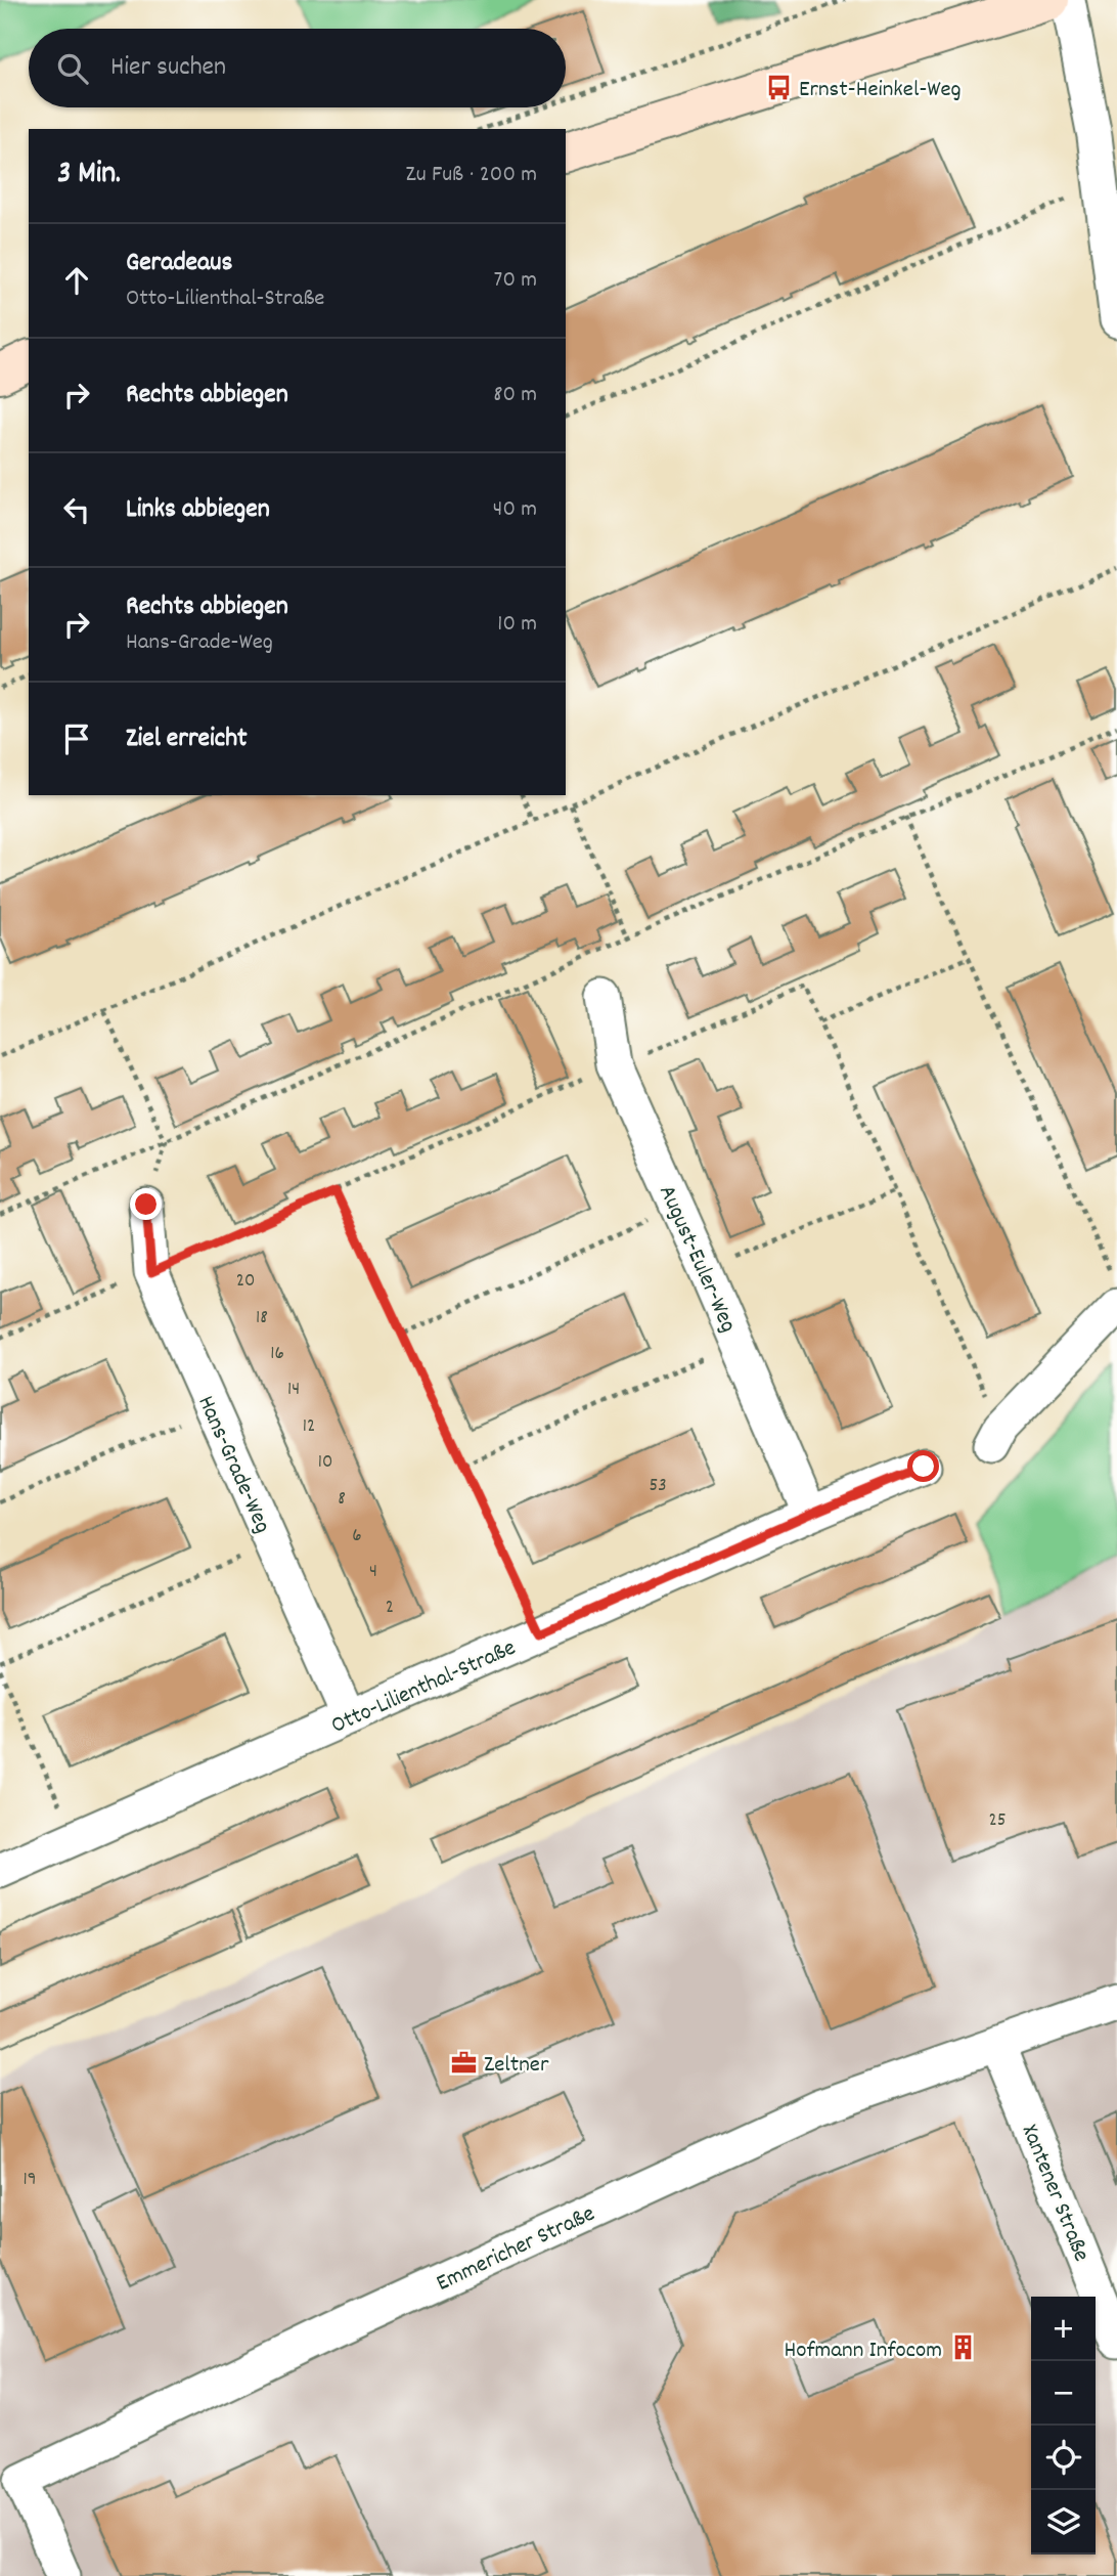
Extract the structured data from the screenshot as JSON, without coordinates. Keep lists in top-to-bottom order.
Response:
{
  "streets": {
    "street": [
      "August-Euler-Weg",
      "Hans-Grade-Weg",
      "Otto-Lilienthal-Straße",
      "Xantener Straße",
      "Emmericher Straße"
    ]
  },
  "crossings": [
    ["August-Euler-Weg", "Otto-Lilienthal-Straße"],
    ["Hans-Grade-Weg", "Otto-Lilienthal-Straße"],
    ["Xantener Straße", "Emmericher Straße"]
  ],
  "places": {
    "bus stop": ["Ernst-Heinkel-Weg"],
    "office": ["Zeltner"],
    "building": ["Hofmann Infocom"]
  },
  "house_numbers": [
    "20",
    "18",
    "16",
    "14",
    "12",
    "10",
    "53",
    "8",
    "6",
    "4",
    "2",
    "25",
    "19"
  ],
  "page": {
    "search": "Hier suchen",
    "heading": ["3 Min.", "Zu Fuß · 200 m"],
    "list": [
      ["Geradeaus", "Otto-Lilienthal-Straße", "70 m"],
      ["Rechts abbiegen", "80 m"],
      ["Links abbiegen", "40 m"],
      ["Rechts abbiegen", "Hans-Grade-Weg", "10 m"],
      "Ziel erreicht"
    ],
    "map_buttons": ["+", "−"]
  }
}
